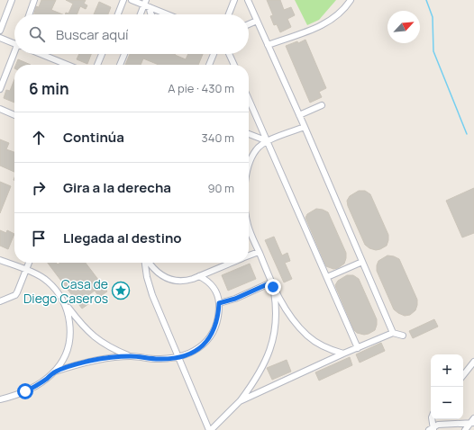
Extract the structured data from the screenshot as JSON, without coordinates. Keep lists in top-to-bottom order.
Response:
{
  "places": {
    "place": ["Casa de Diego Caseros"]
  },
  "north": "top right",
  "page": {
    "search": "Buscar aquí",
    "heading": ["6 min", "A pie · 430 m"],
    "list": [
      ["Continúa", "340 m"],
      ["Gira a la derecha", "90 m"],
      "Llegada al destino"
    ],
    "map_buttons": ["+", "−"]
  }
}
